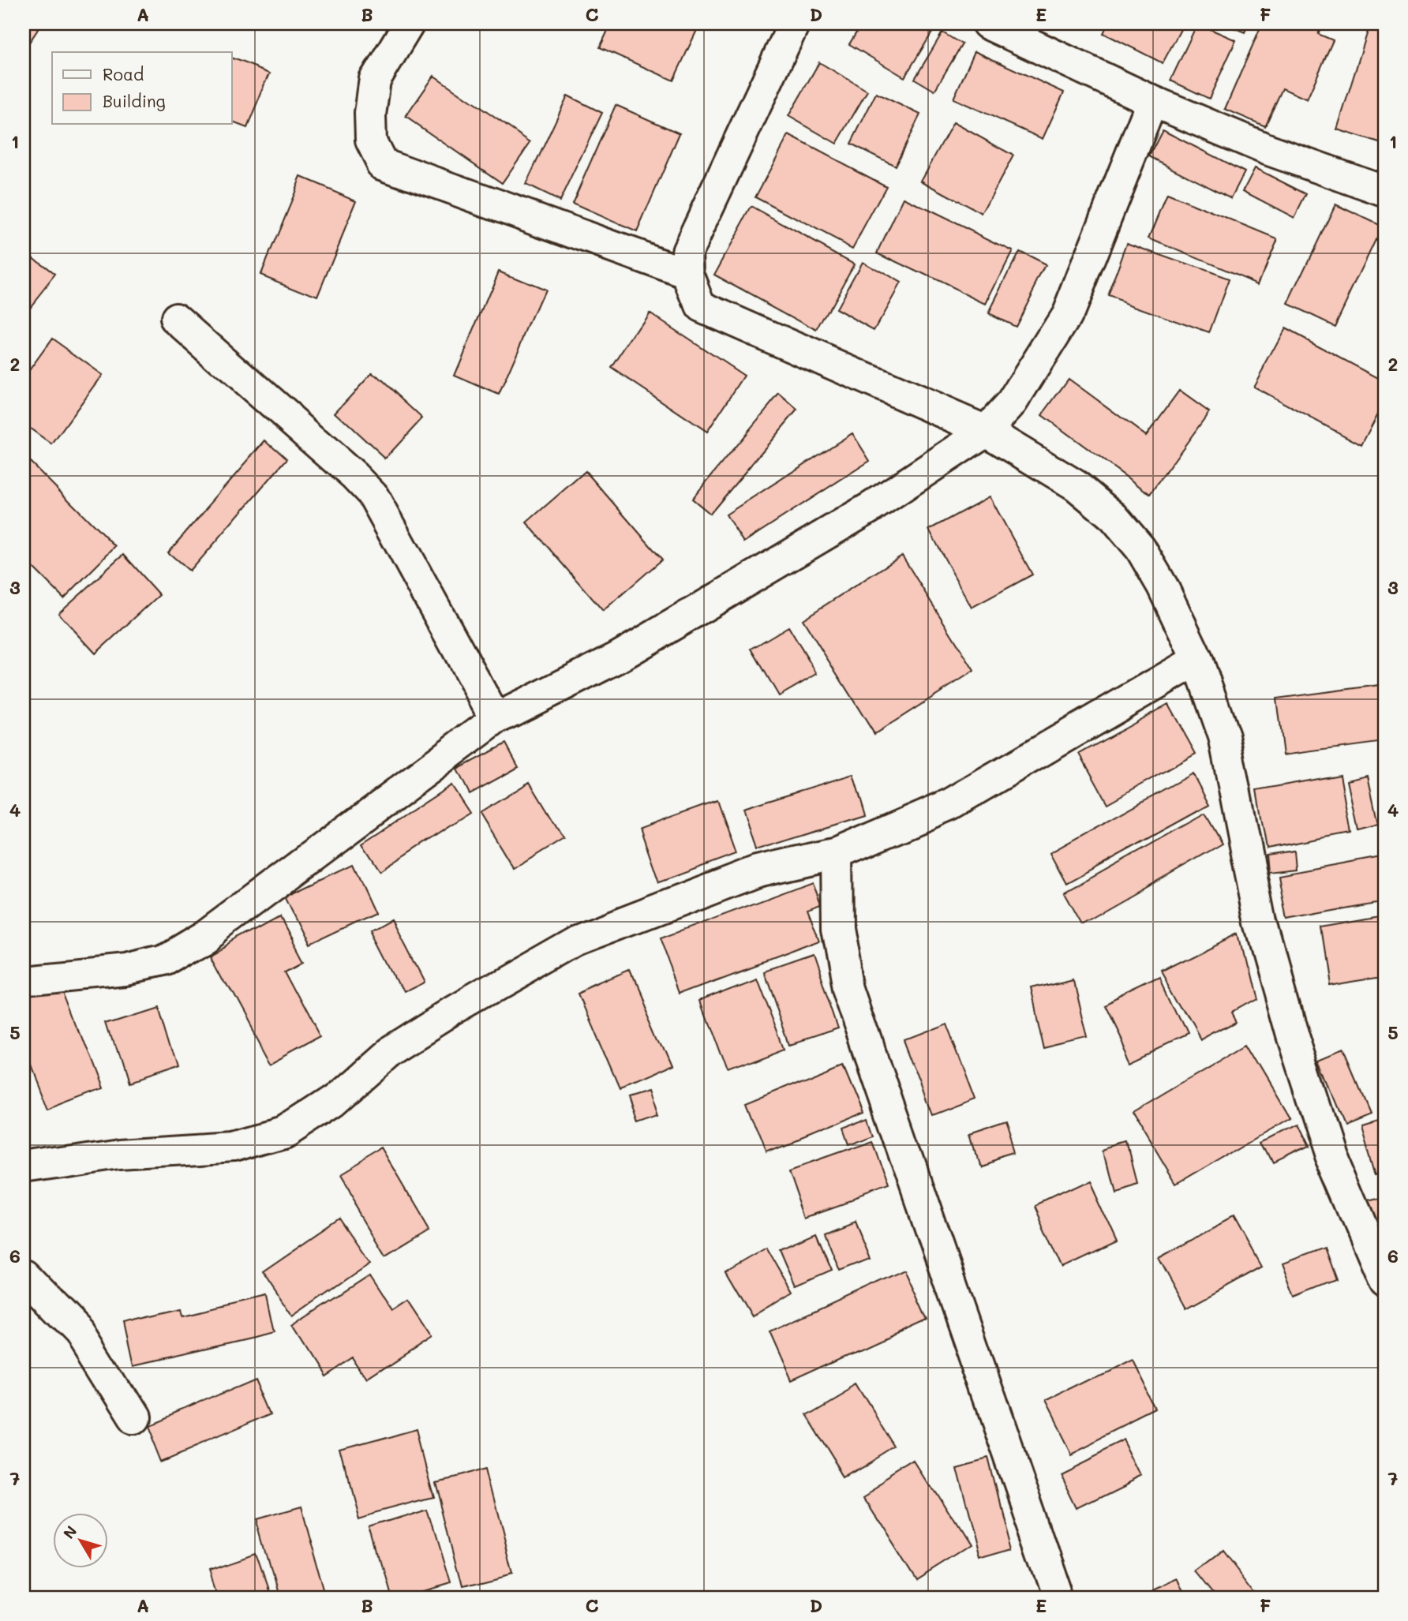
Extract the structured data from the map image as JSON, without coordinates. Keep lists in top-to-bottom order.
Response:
{
  "legend": ["Road", "Building"],
  "north": "top left",
  "grid": {
    "columns": [
      "A",
      "B",
      "C",
      "D",
      "E",
      "F"
    ],
    "rows": [
      "1",
      "2",
      "3",
      "4",
      "5",
      "6",
      "7"
    ]
  }
}
